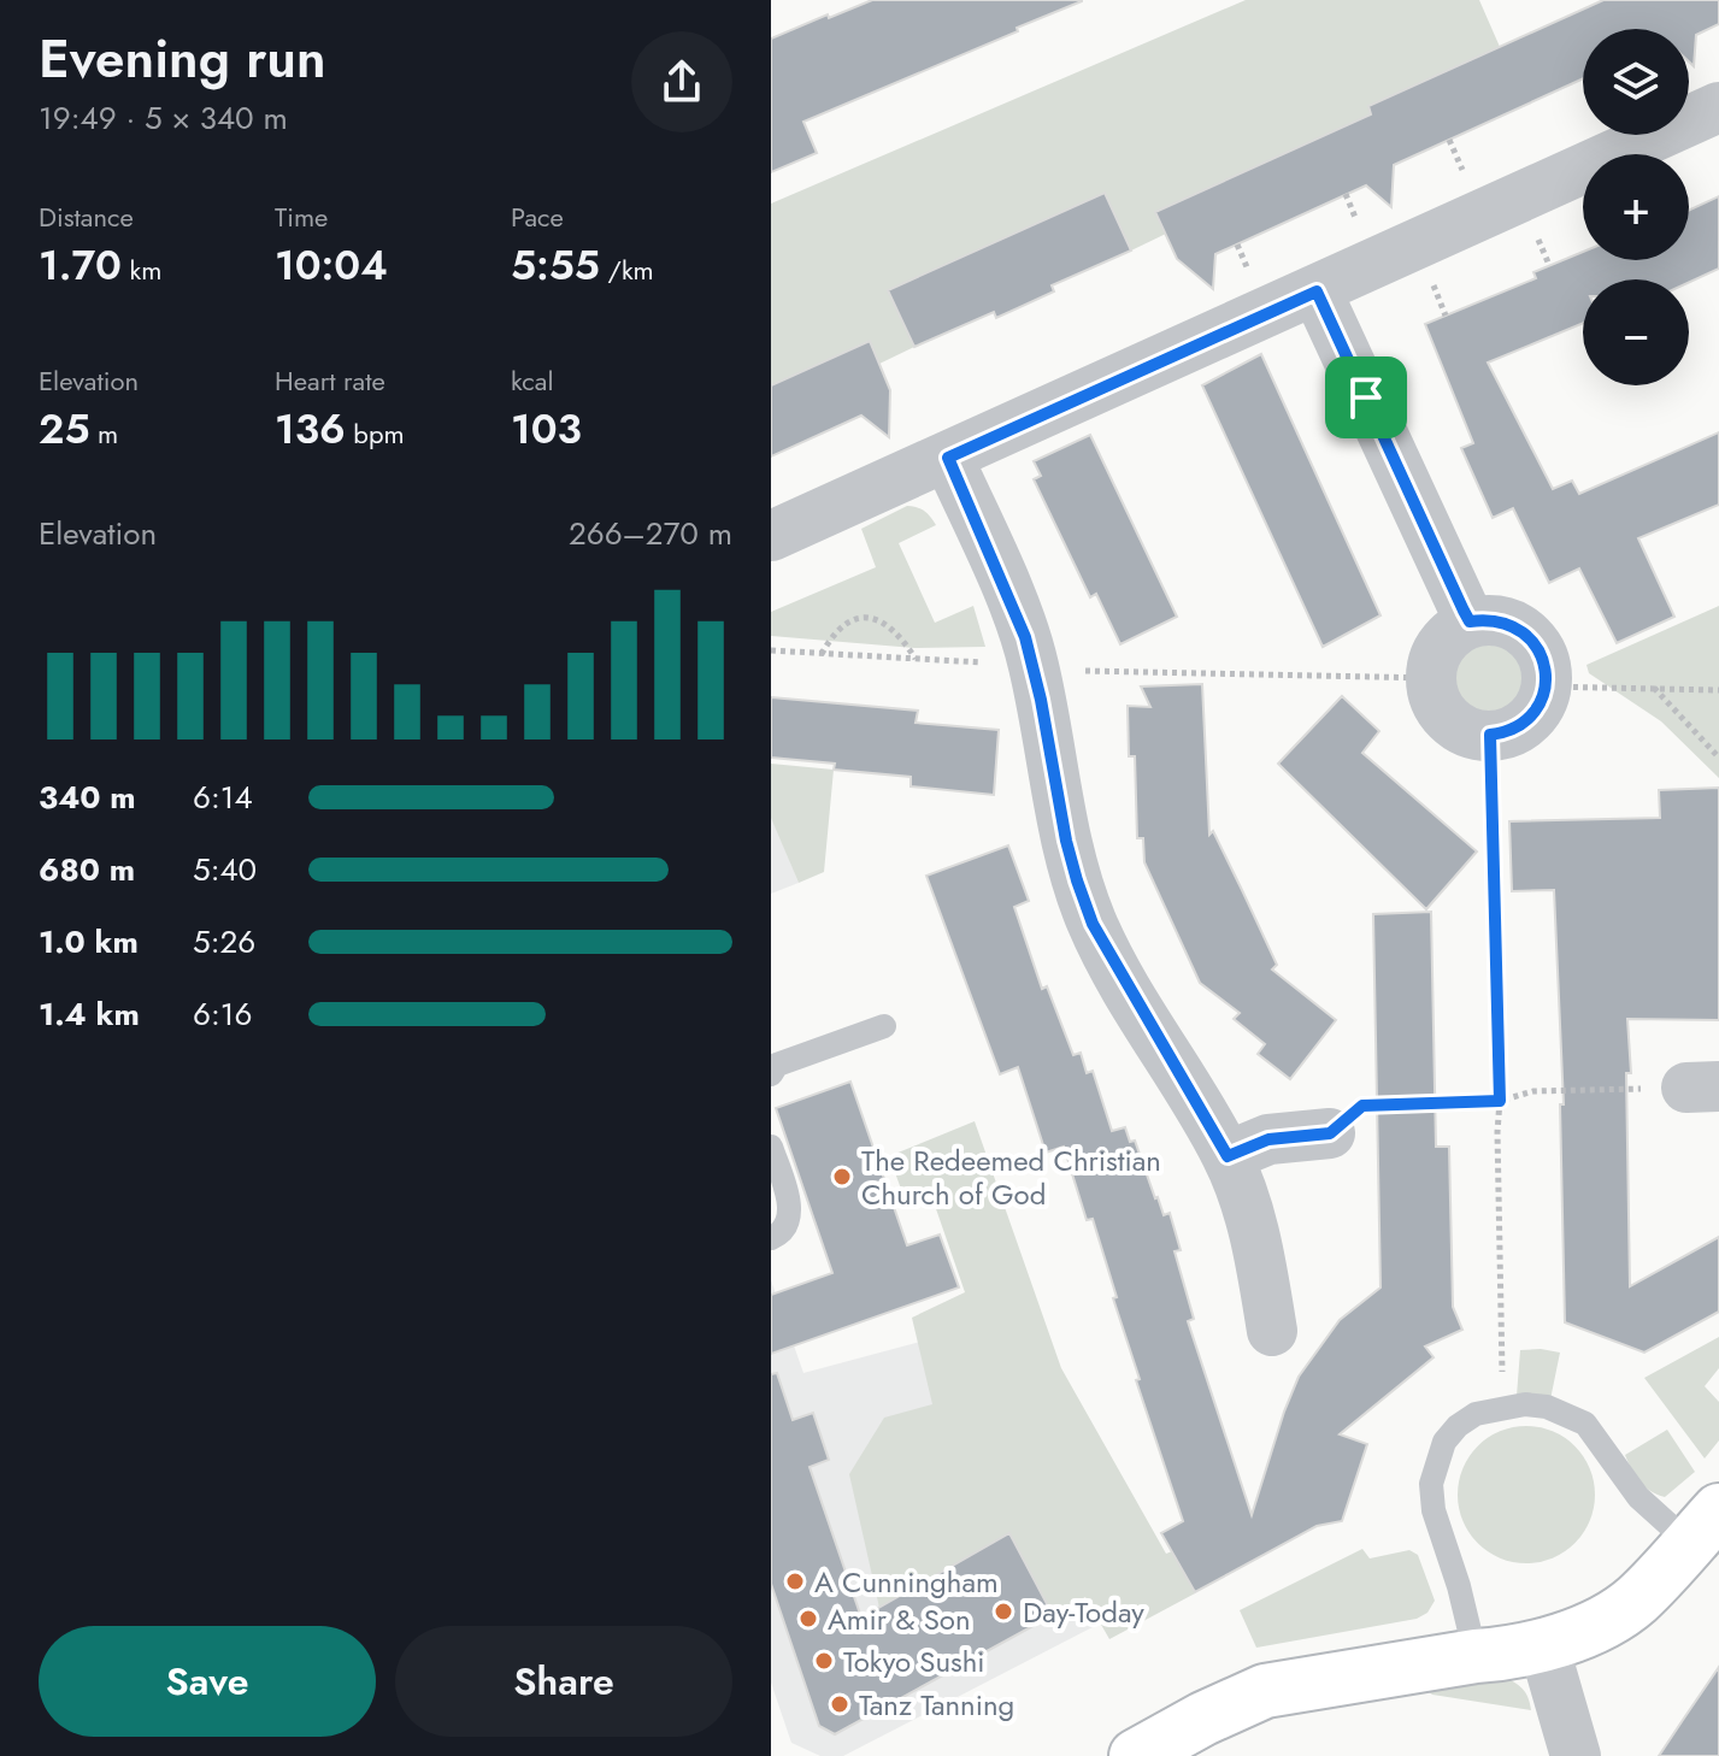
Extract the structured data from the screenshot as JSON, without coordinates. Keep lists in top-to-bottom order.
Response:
{
  "places": [
    "The Redeemed Christian Church of God",
    "A Cunningham",
    "Day-Today",
    "Amir & Son",
    "Tokyo Sushi",
    "Tanz Tanning"
  ],
  "page": {
    "heading": ["Evening run", "19:49 · 5 × 340 m"],
    "map_buttons": ["+", "−"],
    "stats": [
      ["Distance", "1.70 km"],
      ["Time", "10:04"],
      ["Pace", "5:55 /km"],
      ["Elevation", "25 m"],
      ["Heart rate", "136 bpm"],
      ["kcal", "103"]
    ],
    "chart": ["Elevation", "266–270 m"],
    "list": [
      {
        "name": "340 m",
        "note": "6:14"
      },
      {
        "name": "680 m",
        "note": "5:40"
      },
      {
        "name": "1.0 km",
        "note": "5:26"
      },
      {
        "name": "1.4 km",
        "note": "6:16"
      }
    ],
    "buttons": ["Save", "Share"]
  }
}
